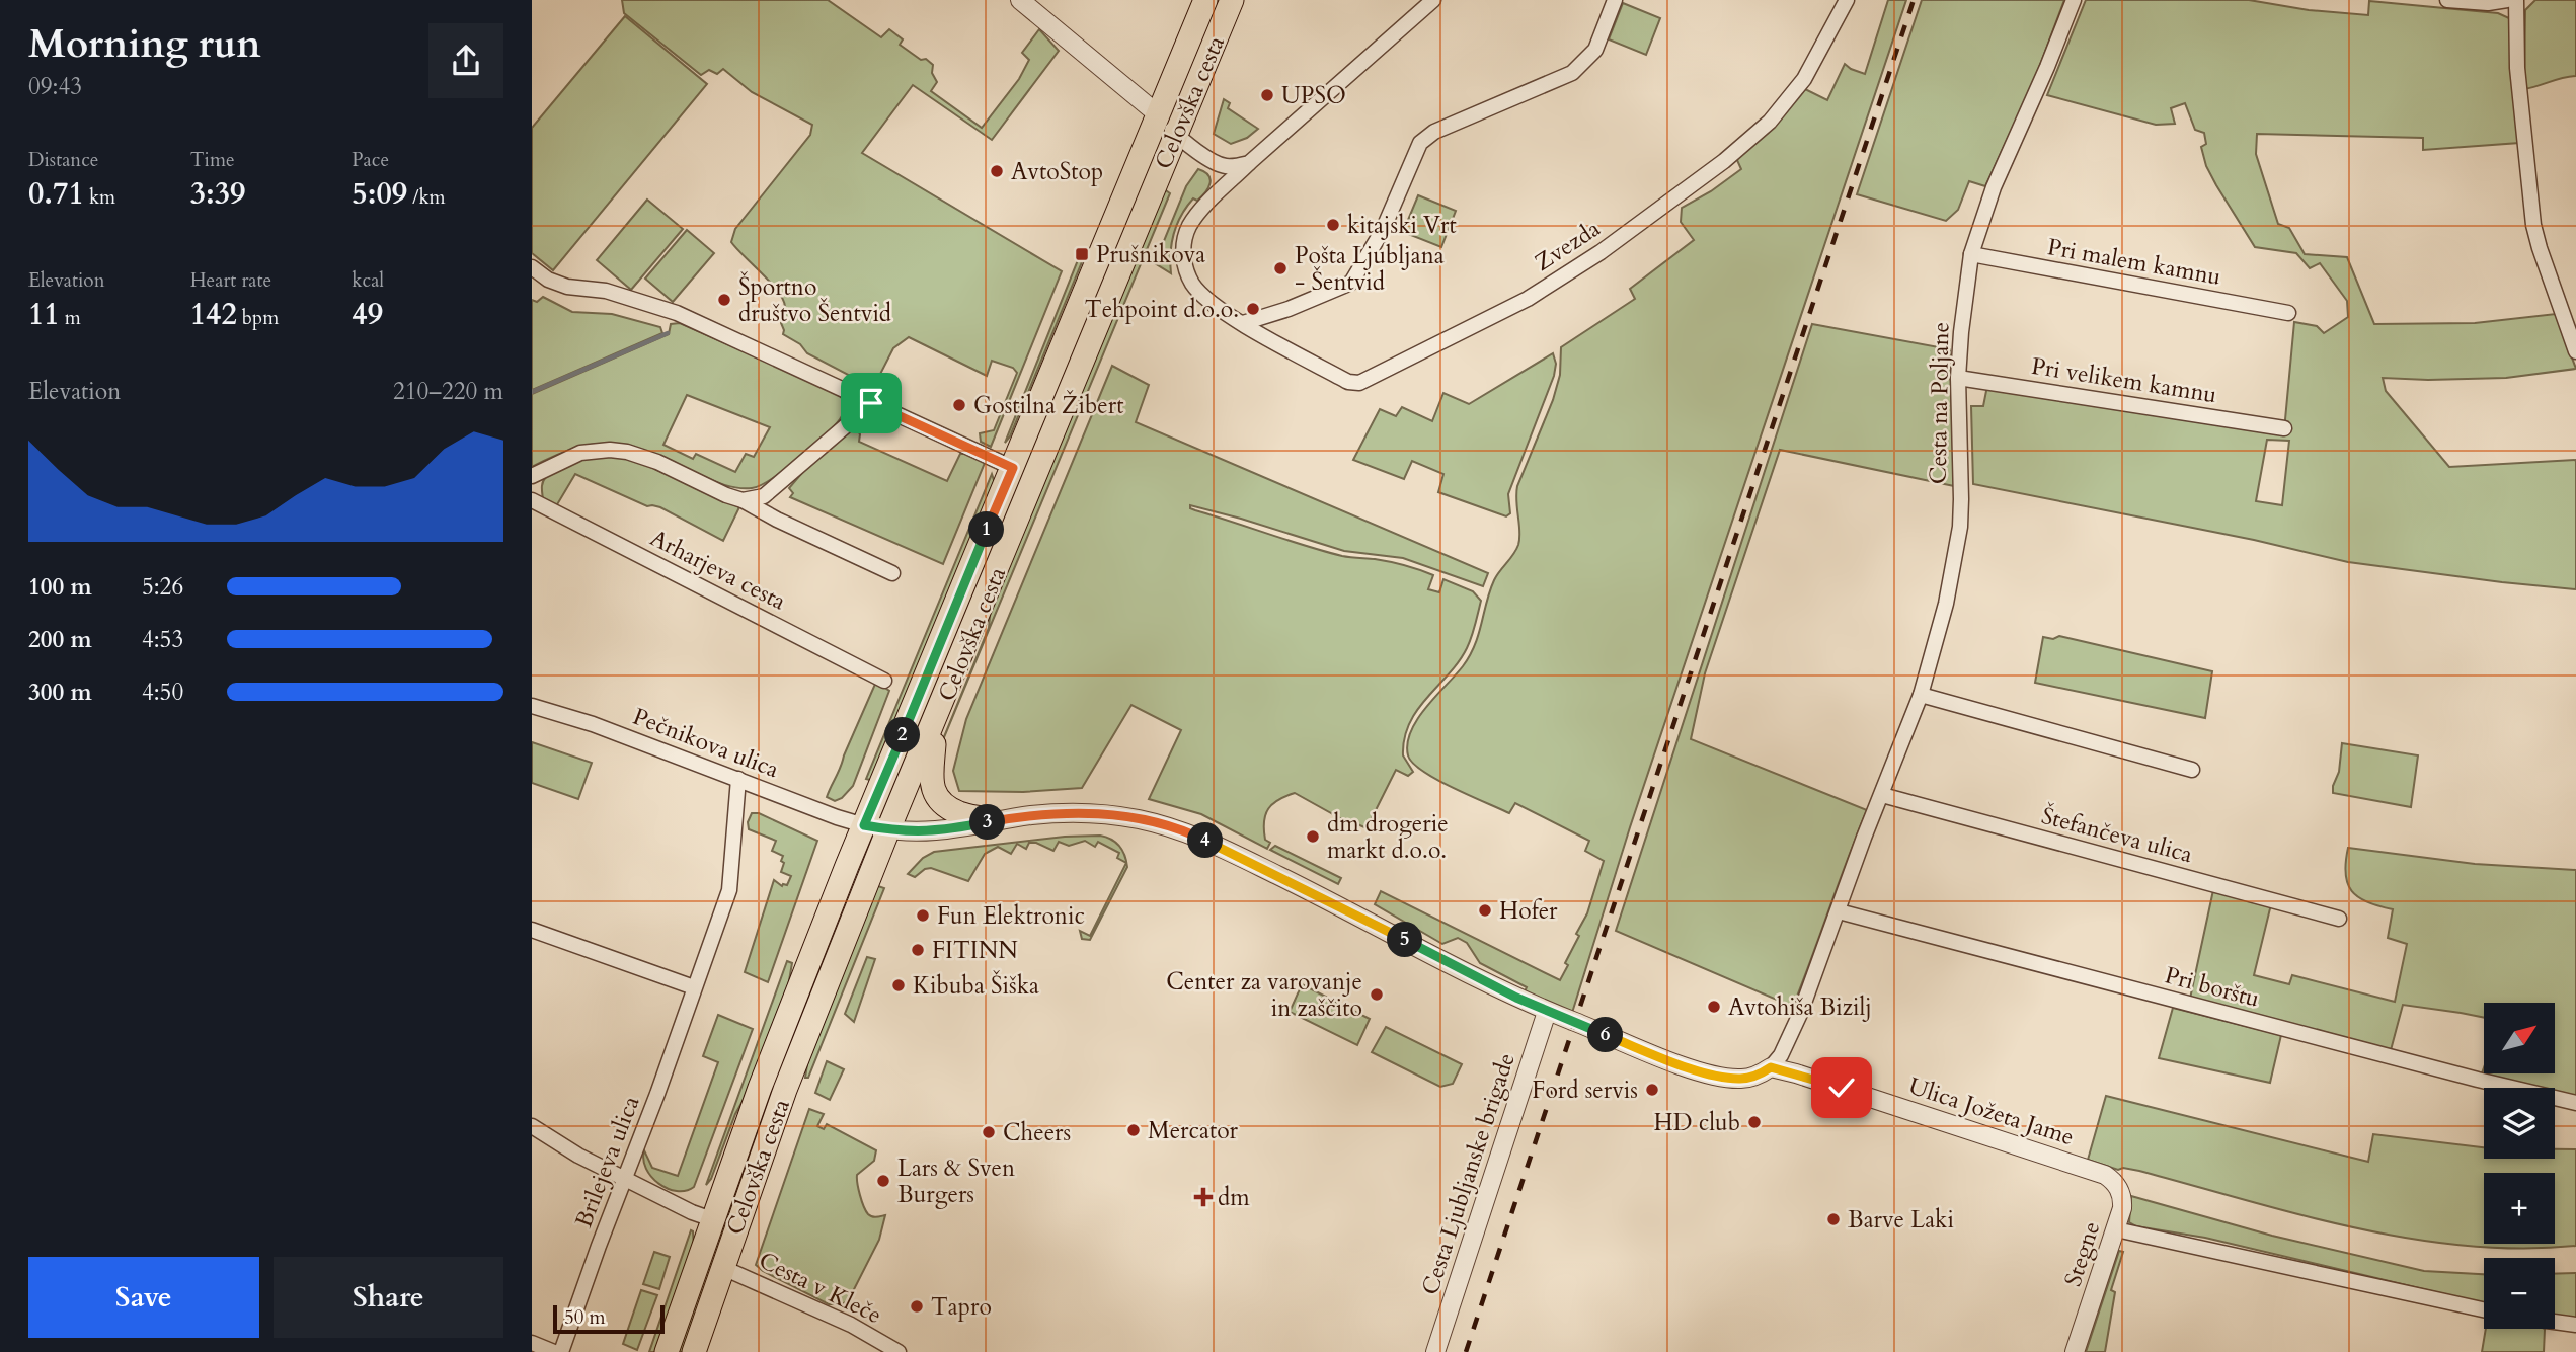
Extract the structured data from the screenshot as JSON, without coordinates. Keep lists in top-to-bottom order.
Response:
{
  "streets": {
    "main road": ["Celovška cesta"],
    "street": [
      "Zvezda",
      "Pri malem kamnu",
      "Pri velikem kamnu",
      "Cesta na Poljane",
      "Arharjeva cesta",
      "Pečnikova ulica",
      "Štefančeva ulica",
      "Pri borštu",
      "Ulica Jožeta Jame",
      "Brilejeva ulica",
      "Cesta Ljubljanske brigade",
      "Stegne",
      "Cesta v Kleče"
    ]
  },
  "crossings": [
    ["Celovška cesta", "Pečnikova ulica"],
    ["Celovška cesta", "Cesta v Kleče"],
    ["Pri malem kamnu", "Cesta na Poljane"],
    ["Pri velikem kamnu", "Cesta na Poljane"],
    ["Cesta na Poljane", "Štefančeva ulica"],
    ["Cesta na Poljane", "Pri borštu"],
    ["Cesta na Poljane", "Ulica Jožeta Jame"],
    ["Pečnikova ulica", "Brilejeva ulica"],
    ["Ulica Jožeta Jame", "Stegne"]
  ],
  "places": {
    "other": [
      "UPSO",
      "AvtoStop",
      "kitajski Vrt",
      "Pošta Ljubljana - Šentvid",
      "Športno društvo Šentvid",
      "Tehpoint d.o.o.",
      "Gostilna Žibert",
      "dm drogerie markt d.o.o.",
      "Hofer",
      "Fun Elektronic",
      "FITINN",
      "Kibuba Šiška",
      "Center za varovanje in zaščito",
      "Avtohiša Bizilj",
      "Ford servis",
      "HD club",
      "Mercator",
      "Cheers",
      "Lars & Sven Burgers",
      "Barve Laki",
      "Tapro"
    ],
    "transit": ["Prušnikova"],
    "health": ["dm"]
  },
  "scale_bar": "50 m",
  "north": "top right",
  "page": {
    "heading": ["Morning run", "09:43"],
    "stats": [
      ["Distance", "0.71 km"],
      ["Time", "3:39"],
      ["Pace", "5:09 /km"],
      ["Elevation", "11 m"],
      ["Heart rate", "142 bpm"],
      ["kcal", "49"]
    ],
    "chart": ["Elevation", "210–220 m"],
    "pins": [
      "1",
      "2",
      "3",
      "4",
      "5",
      "6"
    ],
    "list": [
      {
        "name": "100 m",
        "note": "5:26"
      },
      {
        "name": "200 m",
        "note": "4:53"
      },
      {
        "name": "300 m",
        "note": "4:50"
      }
    ],
    "map_buttons": ["+", "−"],
    "buttons": ["Save", "Share"],
    "scale": "50 m"
  }
}
